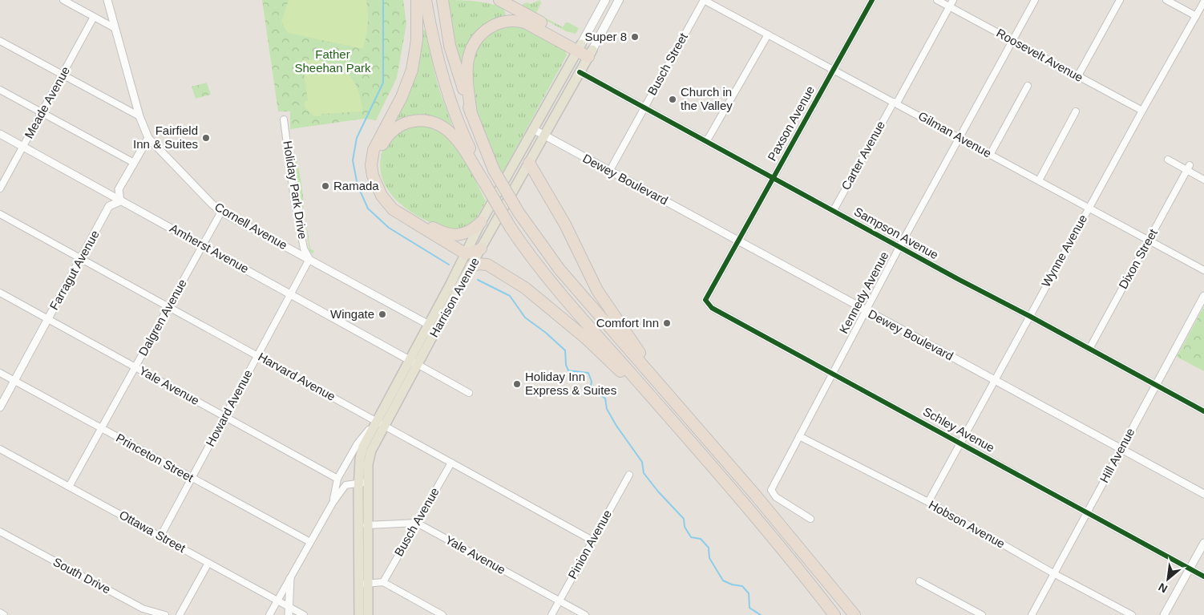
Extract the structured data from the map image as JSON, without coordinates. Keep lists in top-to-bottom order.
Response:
{
  "streets": {
    "main road": ["Harrison Avenue"],
    "street": [
      "Roosevelt Avenue",
      "Busch Street",
      "Meade Avenue",
      "Paxson Avenue",
      "Gilman Avenue",
      "Carter Avenue",
      "Dewey Boulevard",
      "Holiday Park Drive",
      "Cornell Avenue",
      "Sampson Avenue",
      "Amherst Avenue",
      "Wynne Avenue",
      "Dixon Street",
      "Farragut Avenue",
      "Kennedy Avenue",
      "Dalgren Avenue",
      "Harvard Avenue",
      "Yale Avenue",
      "Howard Avenue",
      "Schley Avenue",
      "Hill Avenue",
      "Princeton Street",
      "Busch Avenue",
      "Hobson Avenue",
      "Ottawa Street",
      "Pinion Avenue",
      "South Drive"
    ]
  },
  "crossings": [
    ["Roosevelt Avenue", "Carter Avenue"],
    ["Roosevelt Avenue", "Wynne Avenue"],
    ["Roosevelt Avenue", "Kennedy Avenue"],
    ["Busch Street", "Gilman Avenue"],
    ["Busch Street", "Dewey Boulevard"],
    ["Busch Street", "Sampson Avenue"],
    ["Meade Avenue", "Amherst Avenue"],
    ["Paxson Avenue", "Gilman Avenue"],
    ["Paxson Avenue", "Dewey Boulevard"],
    ["Paxson Avenue", "Sampson Avenue"],
    ["Paxson Avenue", "Schley Avenue"],
    ["Gilman Avenue", "Carter Avenue"],
    ["Gilman Avenue", "Wynne Avenue"],
    ["Gilman Avenue", "Dixon Street"],
    ["Gilman Avenue", "Kennedy Avenue"],
    ["Carter Avenue", "Sampson Avenue"],
    ["Dewey Boulevard", "Wynne Avenue"],
    ["Dewey Boulevard", "Kennedy Avenue"],
    ["Dewey Boulevard", "Harrison Avenue"],
    ["Dewey Boulevard", "Hill Avenue"],
    ["Holiday Park Drive", "Cornell Avenue"],
    ["Holiday Park Drive", "Howard Avenue"],
    ["Cornell Avenue", "Harrison Avenue"],
    ["Cornell Avenue", "Dalgren Avenue"],
    ["Cornell Avenue", "Howard Avenue"],
    ["Sampson Avenue", "Wynne Avenue"],
    ["Sampson Avenue", "Dixon Street"],
    ["Sampson Avenue", "Kennedy Avenue"],
    ["Sampson Avenue", "Harrison Avenue"],
    ["Sampson Avenue", "Hill Avenue"],
    ["Amherst Avenue", "Farragut Avenue"],
    ["Amherst Avenue", "Harrison Avenue"],
    ["Amherst Avenue", "Dalgren Avenue"],
    ["Amherst Avenue", "Howard Avenue"],
    ["Wynne Avenue", "Schley Avenue"],
    ["Wynne Avenue", "Hobson Avenue"],
    ["Farragut Avenue", "Harvard Avenue"],
    ["Farragut Avenue", "Yale Avenue"],
    ["Farragut Avenue", "Princeton Street"],
    ["Kennedy Avenue", "Schley Avenue"],
    ["Kennedy Avenue", "Hobson Avenue"],
    ["Harrison Avenue", "Harvard Avenue"],
    ["Dalgren Avenue", "Harvard Avenue"],
    ["Dalgren Avenue", "Yale Avenue"],
    ["Dalgren Avenue", "Princeton Street"],
    ["Dalgren Avenue", "Ottawa Street"],
    ["Harvard Avenue", "Howard Avenue"],
    ["Harvard Avenue", "Busch Avenue"],
    ["Harvard Avenue", "Pinion Avenue"],
    ["Yale Avenue", "Howard Avenue"],
    ["Yale Avenue", "Busch Avenue"],
    ["Yale Avenue", "Pinion Avenue"],
    ["Howard Avenue", "Princeton Street"],
    ["Howard Avenue", "Ottawa Street"],
    ["Schley Avenue", "Hill Avenue"],
    ["Hill Avenue", "Hobson Avenue"]
  ],
  "parks": ["Father Sheehan Park"],
  "places": [
    "Super 8",
    "Church in the Valley",
    "Fairfield Inn & Suites",
    "Ramada",
    "Wingate",
    "Comfort Inn",
    "Holiday Inn Express & Suites"
  ],
  "north": "bottom left"
}
